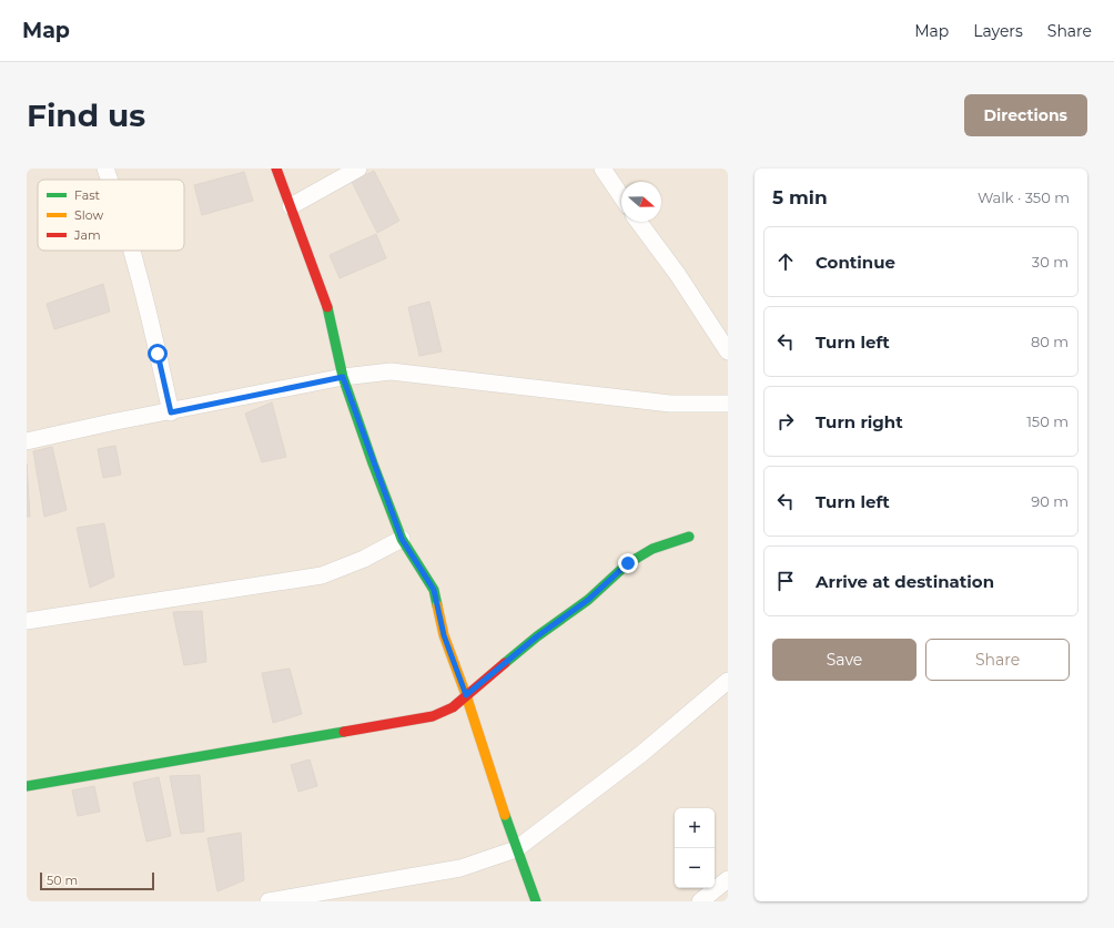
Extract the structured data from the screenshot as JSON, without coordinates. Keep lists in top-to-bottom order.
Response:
{
  "legend": ["Fast", "Slow", "Jam"],
  "scale_bar": "50 m",
  "north": "right",
  "page": {
    "header": "Map",
    "nav": ["Map", "Layers", "Share"],
    "buttons": [
      "Directions",
      ["Save", "Share"]
    ],
    "title": "Find us",
    "heading": ["5 min", "Walk · 350 m"],
    "list": [
      ["Continue", "30 m"],
      ["Turn left", "80 m"],
      ["Turn right", "150 m"],
      ["Turn left", "90 m"],
      "Arrive at destination"
    ],
    "map_buttons": ["+", "−"],
    "scale": "50 m"
  }
}
